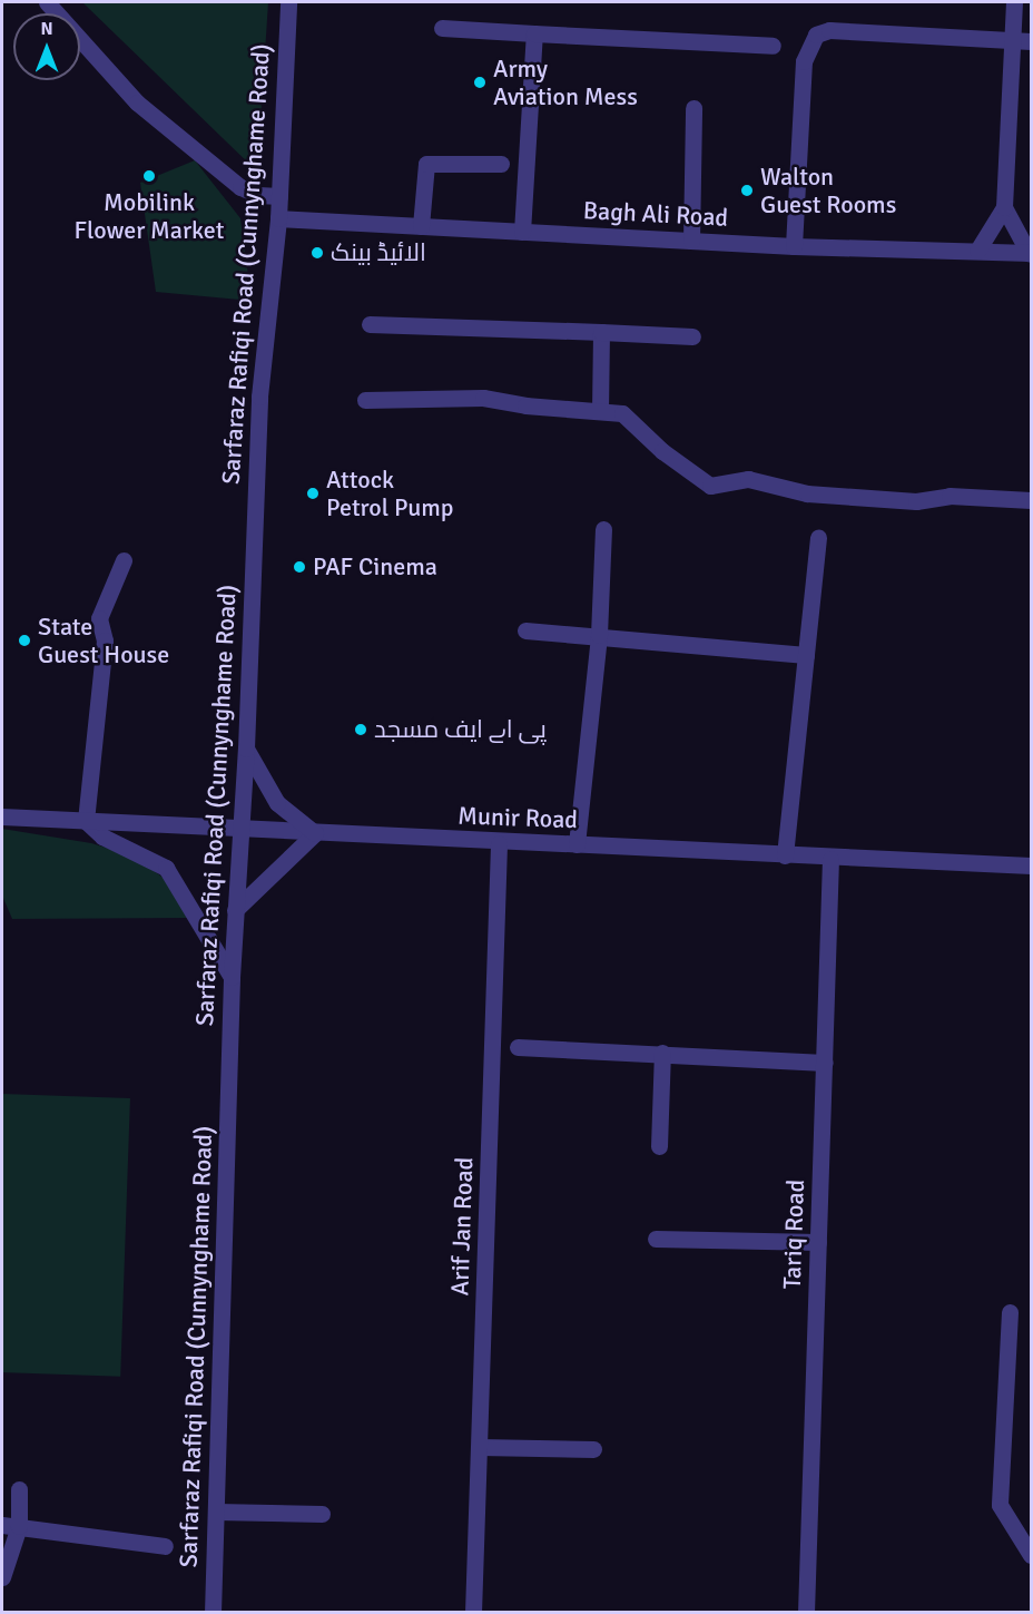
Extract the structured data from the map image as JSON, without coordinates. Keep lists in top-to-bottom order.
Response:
{
  "streets": {
    "street": [
      "Bagh Ali Road",
      "Sarfaraz Rafiqi Road (Cunnynghame Road)",
      "Munir Road",
      "Arif Jan Road",
      "Tariq Road"
    ]
  },
  "crossings": [
    ["Bagh Ali Road", "Sarfaraz Rafiqi Road (Cunnynghame Road)"],
    ["Sarfaraz Rafiqi Road (Cunnynghame Road)", "Munir Road"],
    ["Munir Road", "Arif Jan Road"],
    ["Munir Road", "Tariq Road"]
  ],
  "places": [
    "Army Aviation Mess",
    "Mobilink Flower Market",
    "Walton Guest Rooms",
    "الائیڈ بینک",
    "Attock Petrol Pump",
    "PAF Cinema",
    "State Guest House",
    "پی اے ایف مسجد"
  ],
  "north": "top"
}
